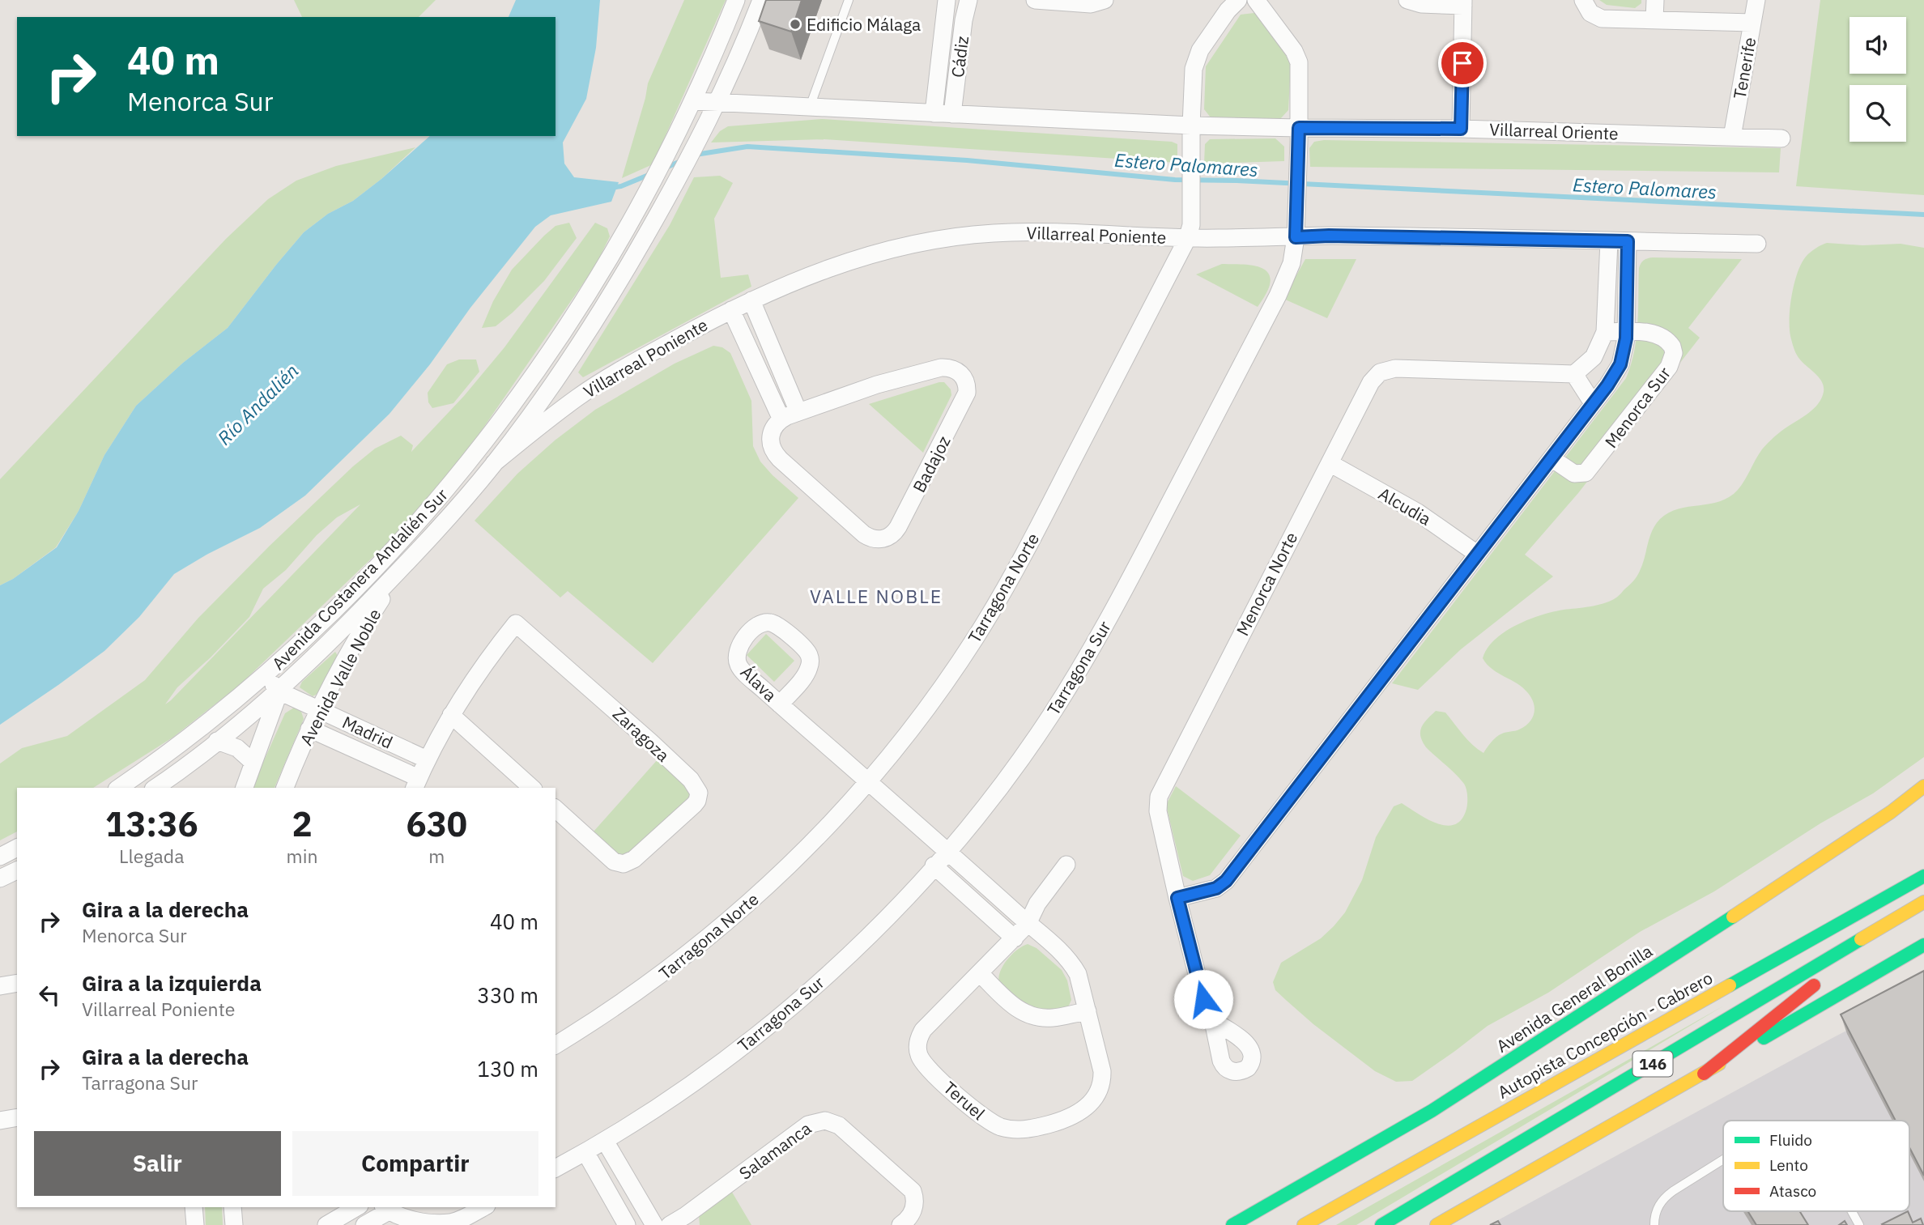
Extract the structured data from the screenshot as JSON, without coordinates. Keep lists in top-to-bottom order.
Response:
{
  "streets": {
    "main road": ["Avenida General Bonilla", "Autopista Concepción - Cabrero", "146"],
    "street": [
      "Cádiz",
      "Tenerife",
      "Villarreal Oriente",
      "Villarreal Poniente",
      "Menorca Sur",
      "Badajoz",
      "Alcudia",
      "Avenida Costanera Andalién Sur",
      "Menorca Norte",
      "Tarragona Norte",
      "Tarragona Sur",
      "Avenida Valle Noble",
      "Álava",
      "Madrid",
      "Zaragoza",
      "Teruel",
      "Salamanca"
    ]
  },
  "crossings": [
    ["Cádiz", "Villarreal Oriente"],
    ["Tenerife", "Villarreal Oriente"],
    ["Villarreal Oriente", "Avenida Costanera Andalién Sur"],
    ["Villarreal Oriente", "Tarragona Norte"],
    ["Villarreal Oriente", "Tarragona Sur"],
    ["Villarreal Poniente", "Avenida Costanera Andalién Sur"],
    ["Villarreal Poniente", "Tarragona Norte"],
    ["Villarreal Poniente", "Tarragona Sur"],
    ["Alcudia", "Menorca Norte"],
    ["Avenida Costanera Andalién Sur", "Avenida Valle Noble"],
    ["Avenida Costanera Andalién Sur", "Madrid"],
    ["Tarragona Norte", "Álava"],
    ["Tarragona Sur", "Álava"],
    ["Tarragona Sur", "Teruel"],
    ["Avenida Valle Noble", "Madrid"],
    ["Álava", "Teruel"],
    ["Madrid", "Zaragoza"]
  ],
  "districts": ["VALLE NOBLE"],
  "water": ["Estero Palomares", "Río Andalién"],
  "places": ["Edificio Málaga"],
  "legend": ["Fluido", "Lento", "Atasco"],
  "page": {
    "turn": ["40 m", "Menorca Sur"],
    "eta": [
      "13:36",
      "Llegada",
      "2",
      "min",
      "630",
      "m"
    ],
    "list": [
      {
        "name": "Gira a la derecha",
        "note": "Menorca Sur",
        "value": "40 m"
      },
      {
        "name": "Gira a la izquierda",
        "note": "Villarreal Poniente",
        "value": "330 m"
      },
      {
        "name": "Gira a la derecha",
        "note": "Tarragona Sur",
        "value": "130 m"
      }
    ],
    "buttons": ["Salir", "Compartir"]
  }
}
